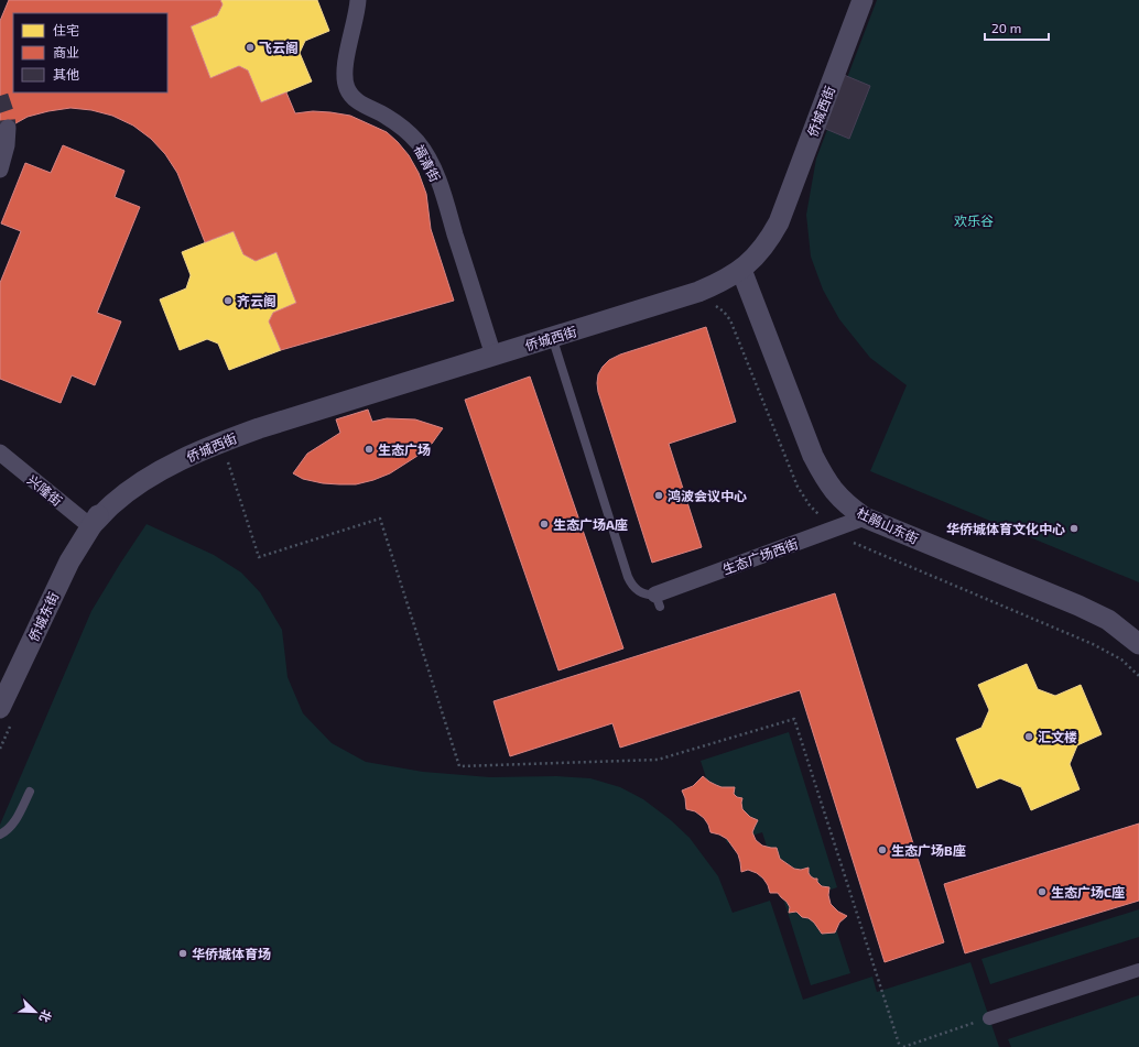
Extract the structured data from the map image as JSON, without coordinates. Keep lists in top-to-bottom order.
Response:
{
  "streets": {
    "street": [
      "侨城西街",
      "福清街",
      "兴隆街",
      "杜鹃山东街",
      "生态广场西街",
      "侨城东街"
    ]
  },
  "crossings": [
    ["侨城西街", "福清街"],
    ["侨城西街", "兴隆街"],
    ["侨城西街", "杜鹃山东街"],
    ["侨城西街", "侨城东街"],
    ["兴隆街", "侨城东街"],
    ["杜鹃山东街", "生态广场西街"]
  ],
  "parks": ["欢乐谷"],
  "places": [
    "飞云阁",
    "齐云阁",
    "生态广场",
    "鸿波会议中心",
    "生态广场A座",
    "华侨城体育文化中心",
    "汇文楼",
    "生态广场B座",
    "生态广场C座",
    "华侨城体育场"
  ],
  "legend": ["住宅", "商业", "其他"],
  "scale_bar": "20 m",
  "north": "bottom right"
}
